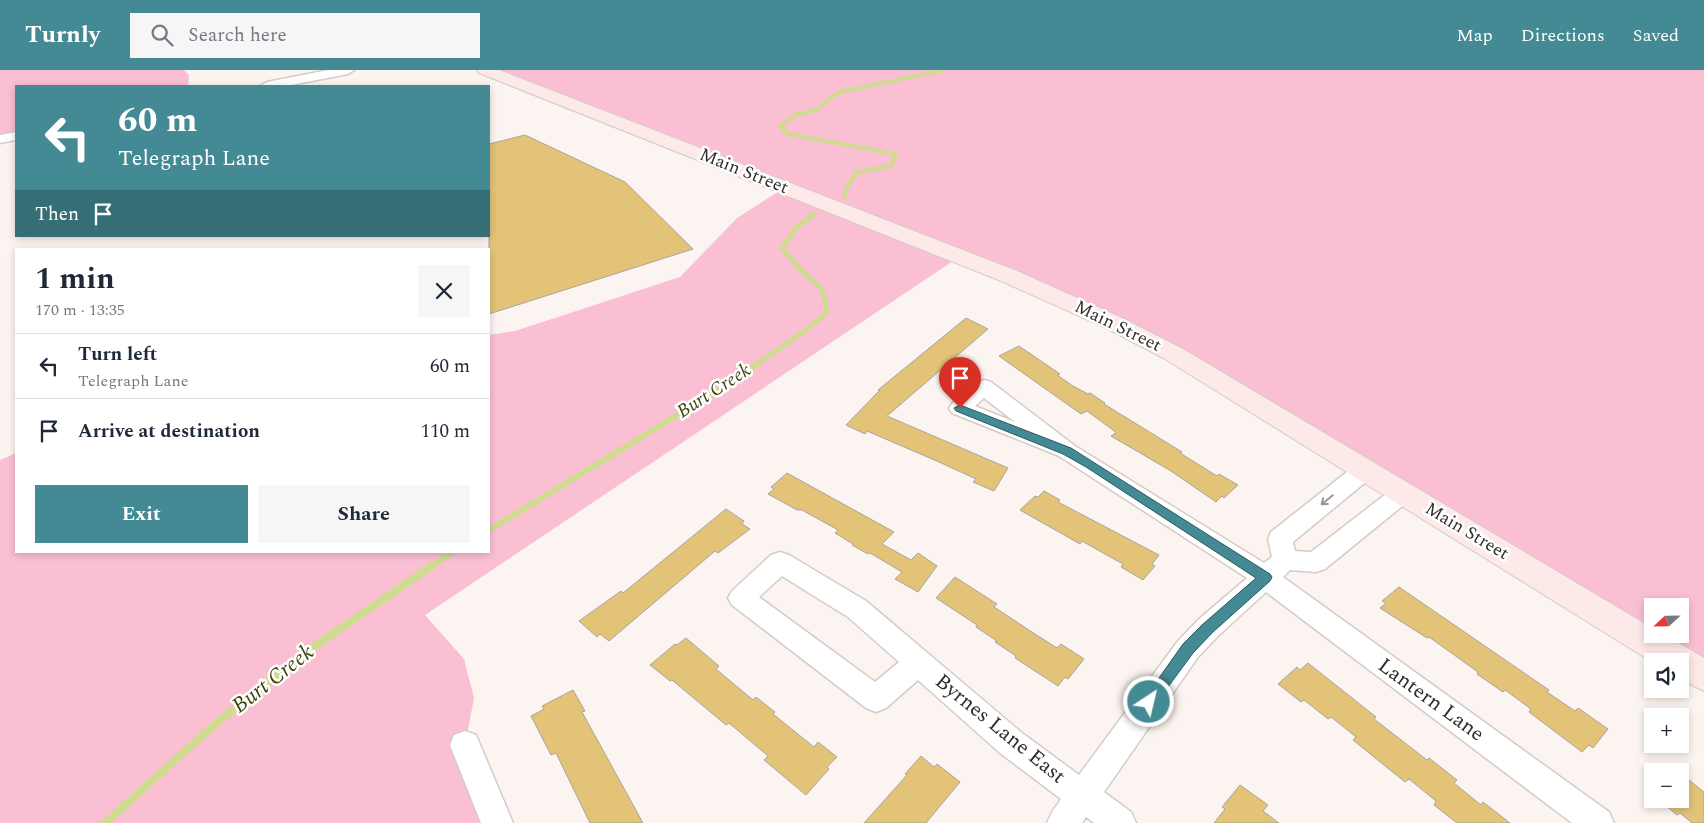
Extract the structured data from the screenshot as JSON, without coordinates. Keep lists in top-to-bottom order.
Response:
{
  "streets": {
    "main road": ["Main Street"],
    "street": ["Lantern Lane", "Byrnes Lane East"]
  },
  "water": ["Burt Creek"],
  "north": "left",
  "page": {
    "header": "Turnly",
    "search": "Search here",
    "nav": ["Map", "Directions", "Saved"],
    "turn": ["60 m", "Telegraph Lane"],
    "then": "Then",
    "heading": ["1 min", "170 m · 13:35"],
    "list": [
      {
        "name": "Turn left",
        "note": "Telegraph Lane",
        "value": "60 m"
      },
      {
        "name": "Arrive at destination",
        "value": "110 m"
      }
    ],
    "buttons": ["Exit", "Share"],
    "map_buttons": ["+", "−"]
  }
}
